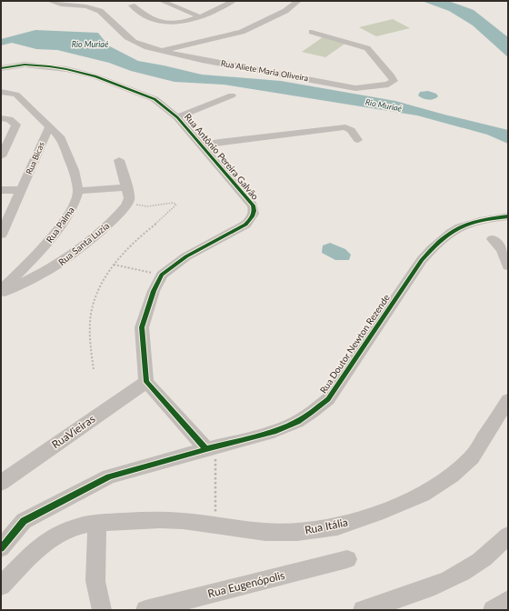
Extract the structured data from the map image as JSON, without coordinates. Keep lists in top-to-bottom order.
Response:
{
  "streets": {
    "street": [
      "Rua Aliete Maria Oliveira",
      "Rua Antônio Pereira Galvão",
      "Rua Bicas",
      "Rua Palma",
      "Rua Santa Luzia",
      "Rua Doutor Newton Rezende",
      "RuaVieiras",
      "Rua Itália",
      "Rua Eugenópolis"
    ]
  },
  "crossings": [
    ["Rua Antônio Pereira Galvão", "RuaVieiras"],
    ["Rua Palma", "Rua Santa Luzia"]
  ],
  "water": ["Rio Muriaé"]
}
